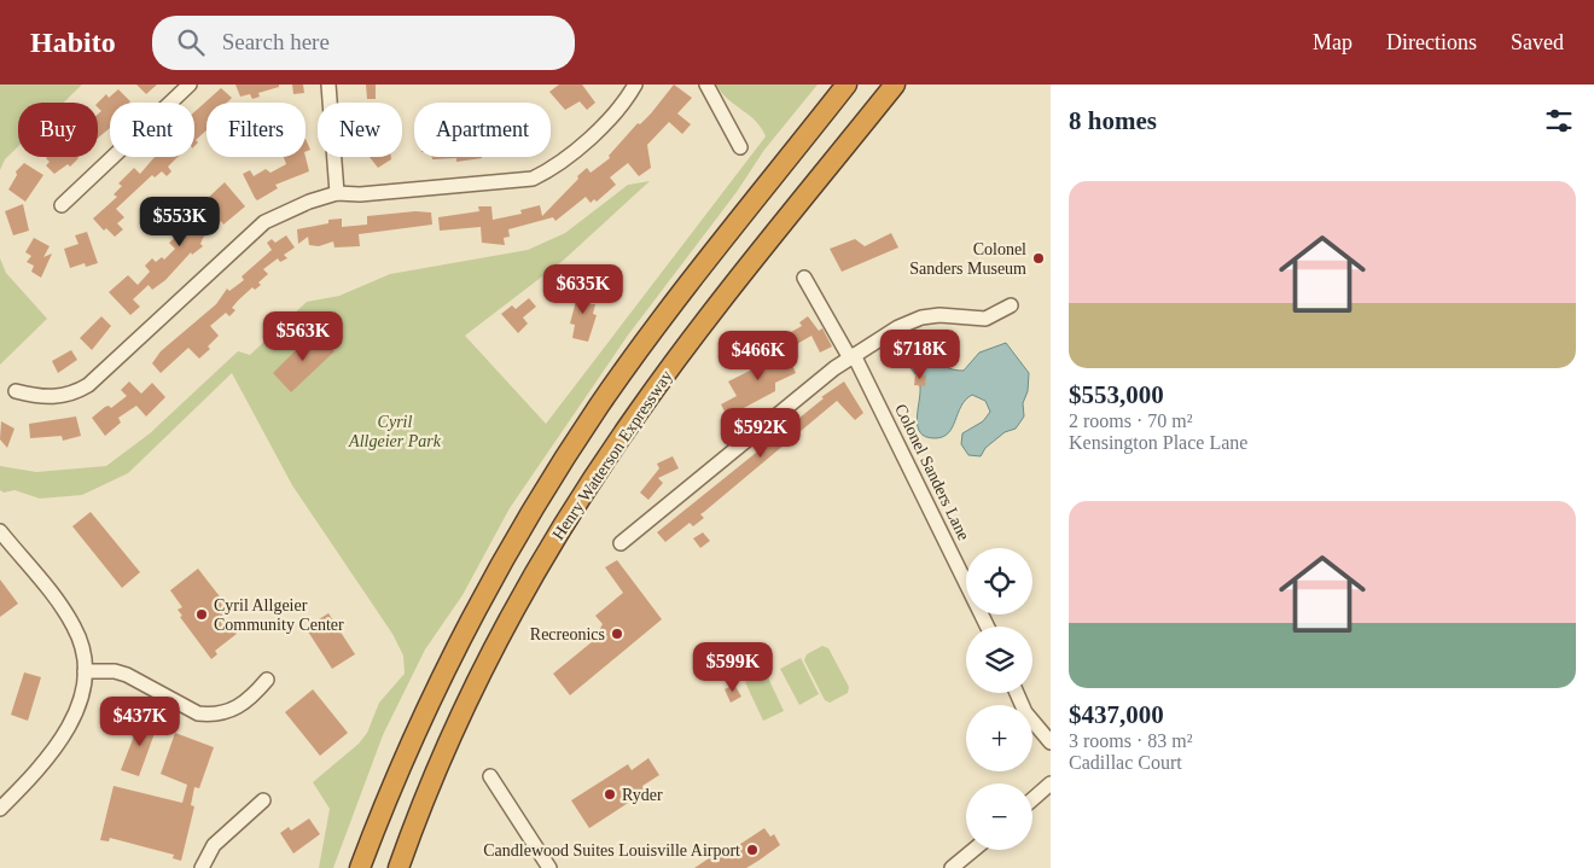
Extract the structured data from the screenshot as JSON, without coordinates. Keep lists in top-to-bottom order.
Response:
{
  "streets": {
    "highway": ["Henry Watterson Expressway"],
    "street": ["Colonel Sanders Lane"]
  },
  "parks": ["Cyril Allgeier Park"],
  "places": [
    "Colonel Sanders Museum",
    "Cyril Allgeier Community Center",
    "Recreonics",
    "Ryder",
    "Candlewood Suites Louisville Airport"
  ],
  "page": {
    "header": "Habito",
    "search": "Search here",
    "nav": ["Map", "Directions", "Saved"],
    "heading": "8 homes",
    "chip": [
      "Buy",
      "Rent",
      "Filters",
      "New",
      "Apartment"
    ],
    "list": [
      {
        "name": "$553,000",
        "note": "2 rooms · 70 m² · Kensington Place Lane"
      },
      {
        "name": "$437,000",
        "note": "3 rooms · 83 m² · Cadillac Court"
      }
    ],
    "price": [
      "$553K",
      "$635K",
      "$563K",
      "$718K",
      "$466K",
      "$592K",
      "$599K",
      "$437K"
    ],
    "map_buttons": ["+", "−"]
  }
}
